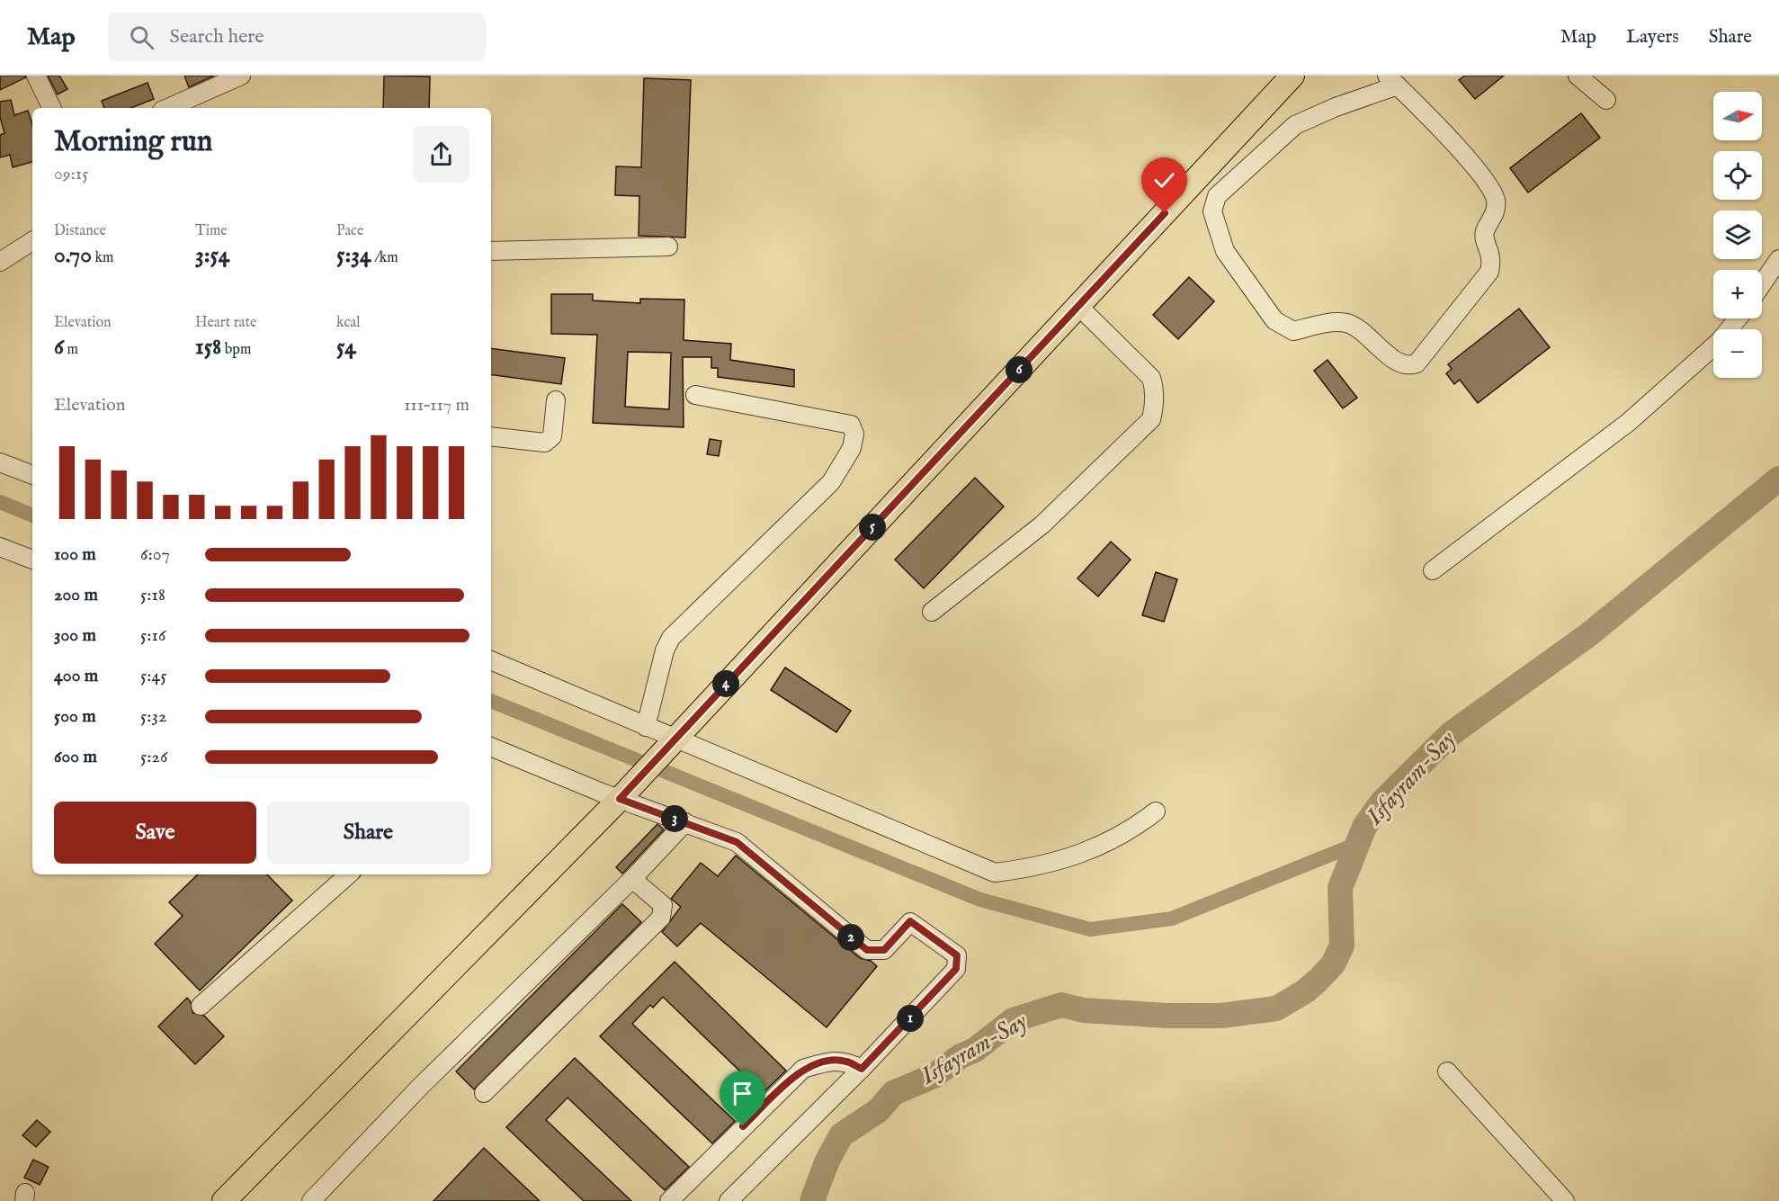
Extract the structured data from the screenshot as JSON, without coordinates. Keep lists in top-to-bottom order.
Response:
{
  "water": ["Isfayram-Say"],
  "north": "right",
  "page": {
    "header": "Map",
    "search": "Search here",
    "nav": ["Map", "Layers", "Share"],
    "map_buttons": ["+", "−"],
    "heading": ["Morning run", "09:15"],
    "stats": [
      ["Distance", "0.70 km"],
      ["Time", "3:54"],
      ["Pace", "5:34 /km"],
      ["Elevation", "6 m"],
      ["Heart rate", "158 bpm"],
      ["kcal", "54"]
    ],
    "pins": [
      "6",
      "5",
      "4",
      "3",
      "2",
      "1"
    ],
    "chart": ["Elevation", "111–117 m"],
    "list": [
      {
        "name": "100 m",
        "note": "6:07"
      },
      {
        "name": "200 m",
        "note": "5:18"
      },
      {
        "name": "300 m",
        "note": "5:16"
      },
      {
        "name": "400 m",
        "note": "5:45"
      },
      {
        "name": "500 m",
        "note": "5:32"
      },
      {
        "name": "600 m",
        "note": "5:26"
      }
    ],
    "buttons": ["Save", "Share"]
  }
}
